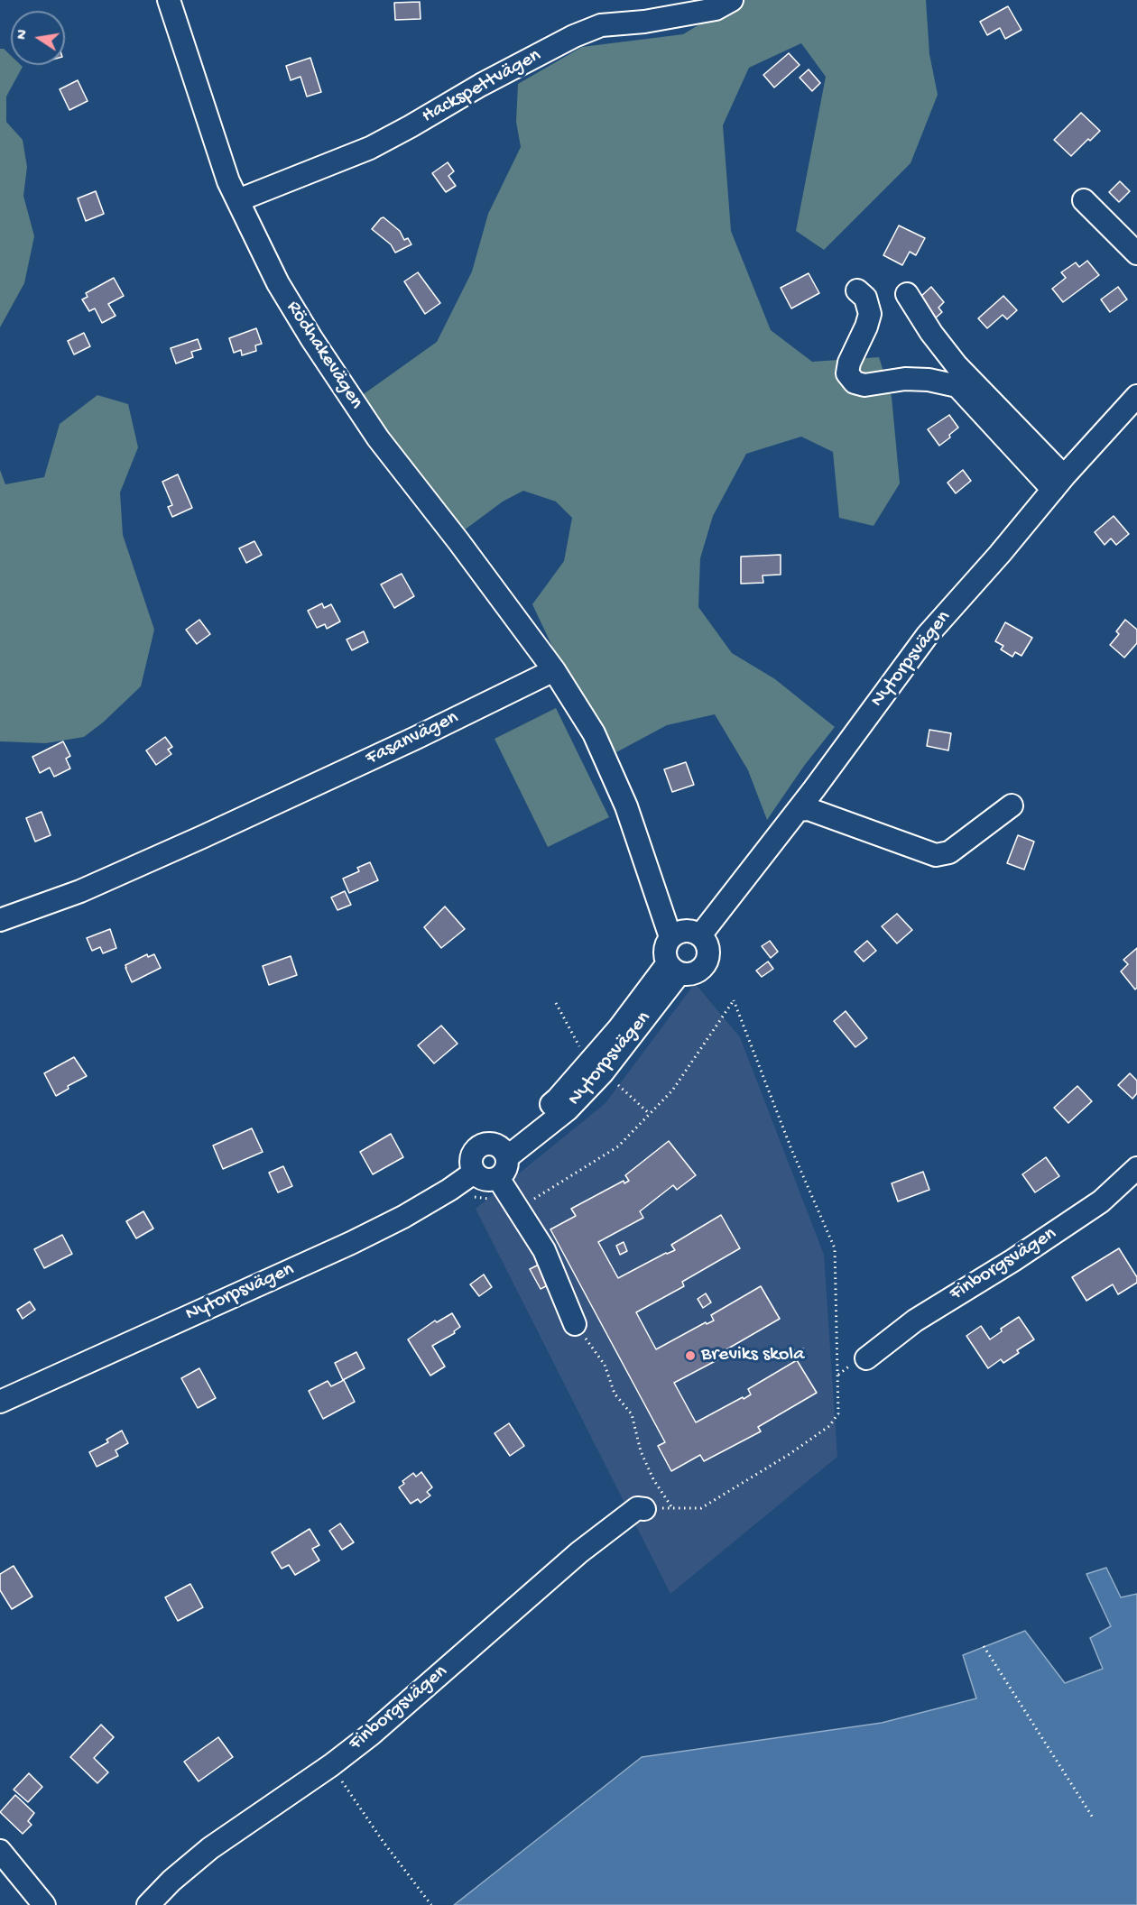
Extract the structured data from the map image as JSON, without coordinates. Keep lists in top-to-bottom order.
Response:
{
  "streets": {
    "street": [
      "Hackspettvägen",
      "Rödhakevägen",
      "Nytorpsvägen",
      "Fasanvägen",
      "Finborgsvägen"
    ]
  },
  "crossings": [
    ["Hackspettvägen", "Rödhakevägen"],
    ["Rödhakevägen", "Fasanvägen"]
  ],
  "places": ["Breviks skola"],
  "north": "left"
}
